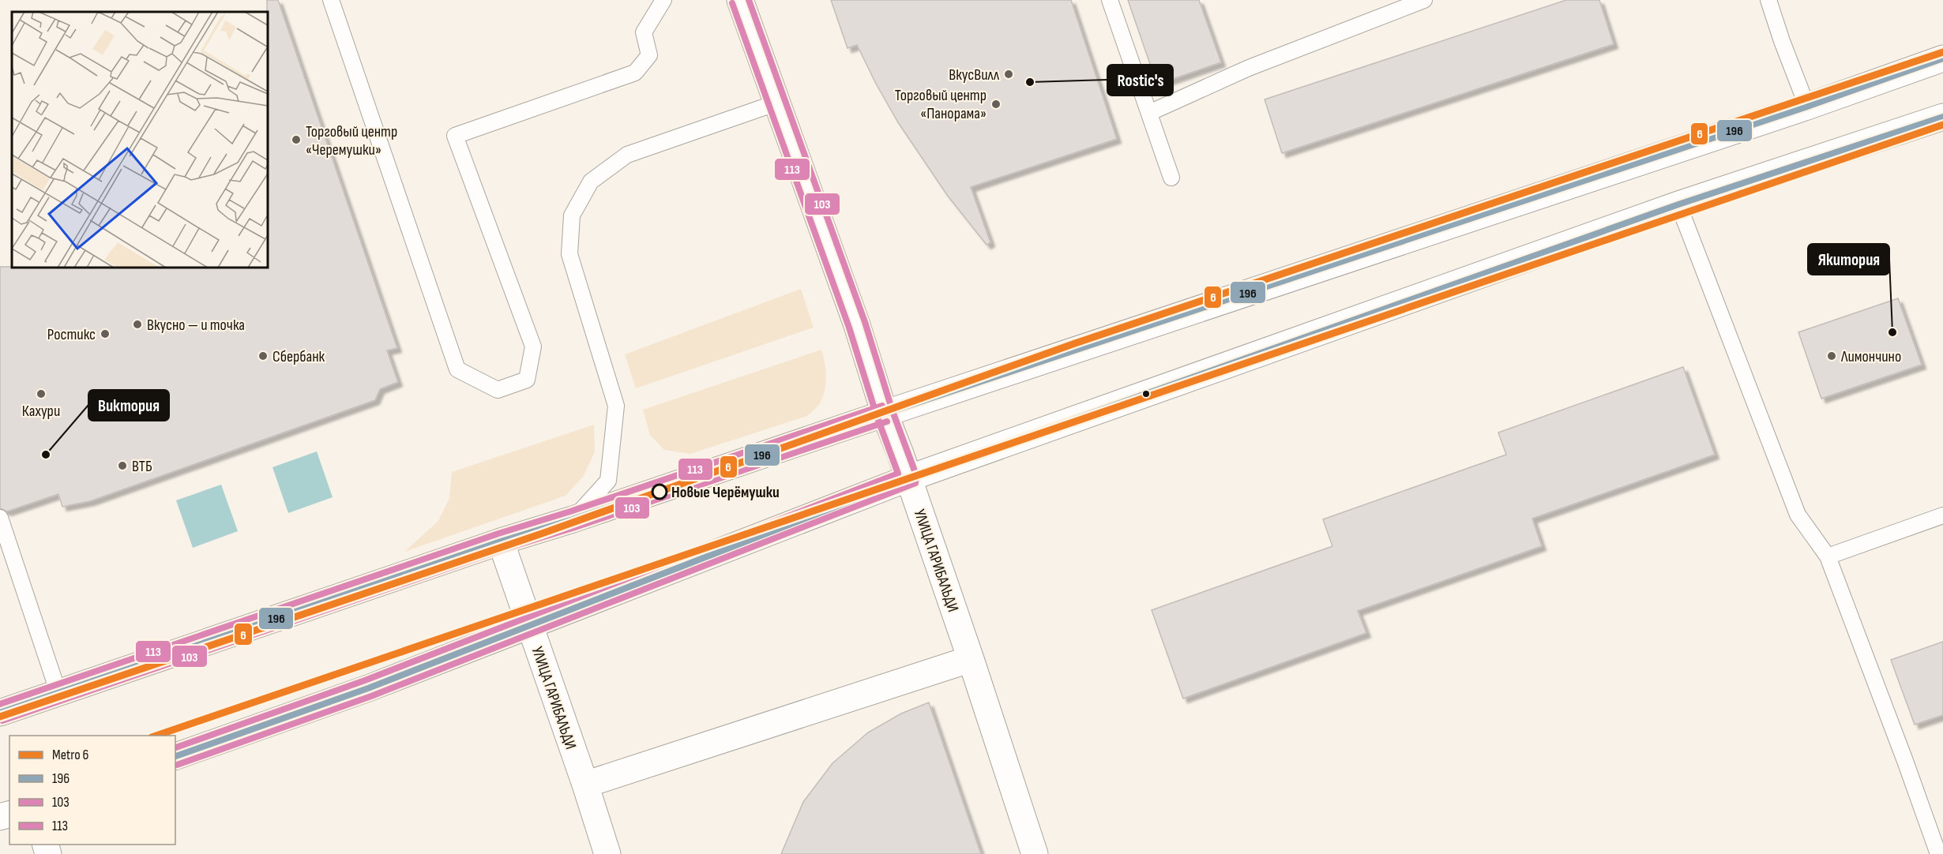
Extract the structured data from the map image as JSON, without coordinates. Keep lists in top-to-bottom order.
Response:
{
  "streets": {
    "main road": ["УЛИЦА ГАРИБАЛЬДИ"]
  },
  "places": [
    "ВкусВилл",
    "Rostic's",
    "Торговый центр «Панорама»",
    "Торговый центр «Черемушки»",
    "Вкусно — и точка",
    "Якитория",
    "Ростикс",
    "Сбербанк",
    "Лимончино",
    "Кахури",
    "Виктория",
    "ВТБ",
    "Новые Черёмушки"
  ],
  "lines": [
    "transit line 103",
    "transit line 113",
    "metro line 6",
    "transit line 196"
  ],
  "legend": [
    "Metro 6",
    "196",
    "103",
    "113"
  ]
}
